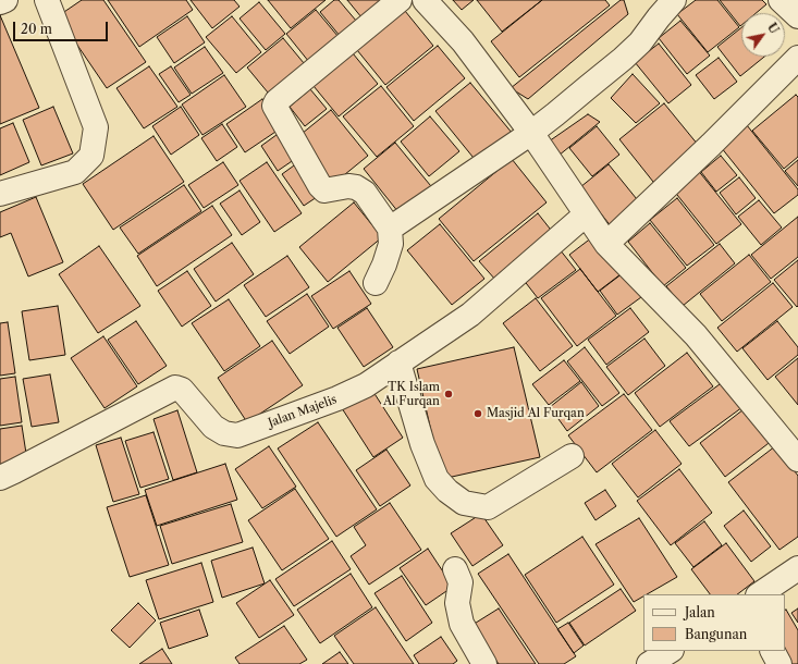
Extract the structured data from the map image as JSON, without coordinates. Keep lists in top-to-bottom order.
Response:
{
  "streets": {
    "street": ["Jalan Majelis"]
  },
  "places": ["TK Islam Al Furqan", "Masjid Al Furqan"],
  "legend": ["Jalan", "Bangunan"],
  "scale_bar": "20 m",
  "north": "top right"
}
